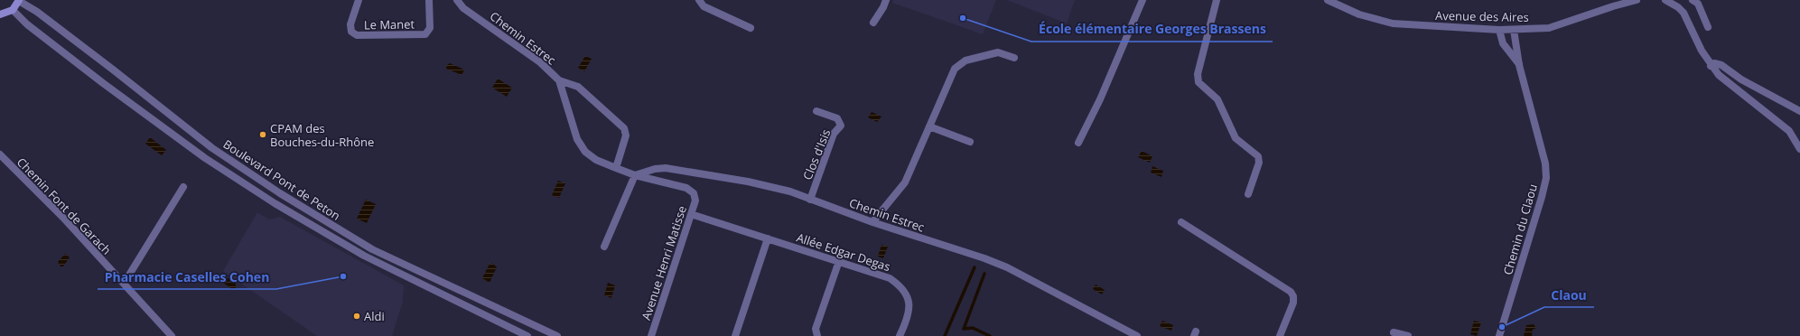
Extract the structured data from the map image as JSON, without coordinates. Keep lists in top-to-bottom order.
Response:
{
  "streets": {
    "street": [
      "Avenue des Aires",
      "Le Manet",
      "Chemin Estrec",
      "Clos d'Isis",
      "Boulevard Pont de Peton",
      "Chemin Font de Garach",
      "Chemin du Claou",
      "Allée Edgar Degas",
      "Avenue Henri Matisse"
    ]
  },
  "crossings": [
    ["Avenue des Aires", "Chemin du Claou"],
    ["Chemin Estrec", "Clos d'Isis"],
    ["Chemin Estrec", "Avenue Henri Matisse"],
    ["Allée Edgar Degas", "Avenue Henri Matisse"]
  ],
  "places": [
    "École élémentaire Georges Brassens",
    "CPAM des Bouches-du-Rhône",
    "Pharmacie Caselles Cohen",
    "Aldi",
    "Claou"
  ]
}
